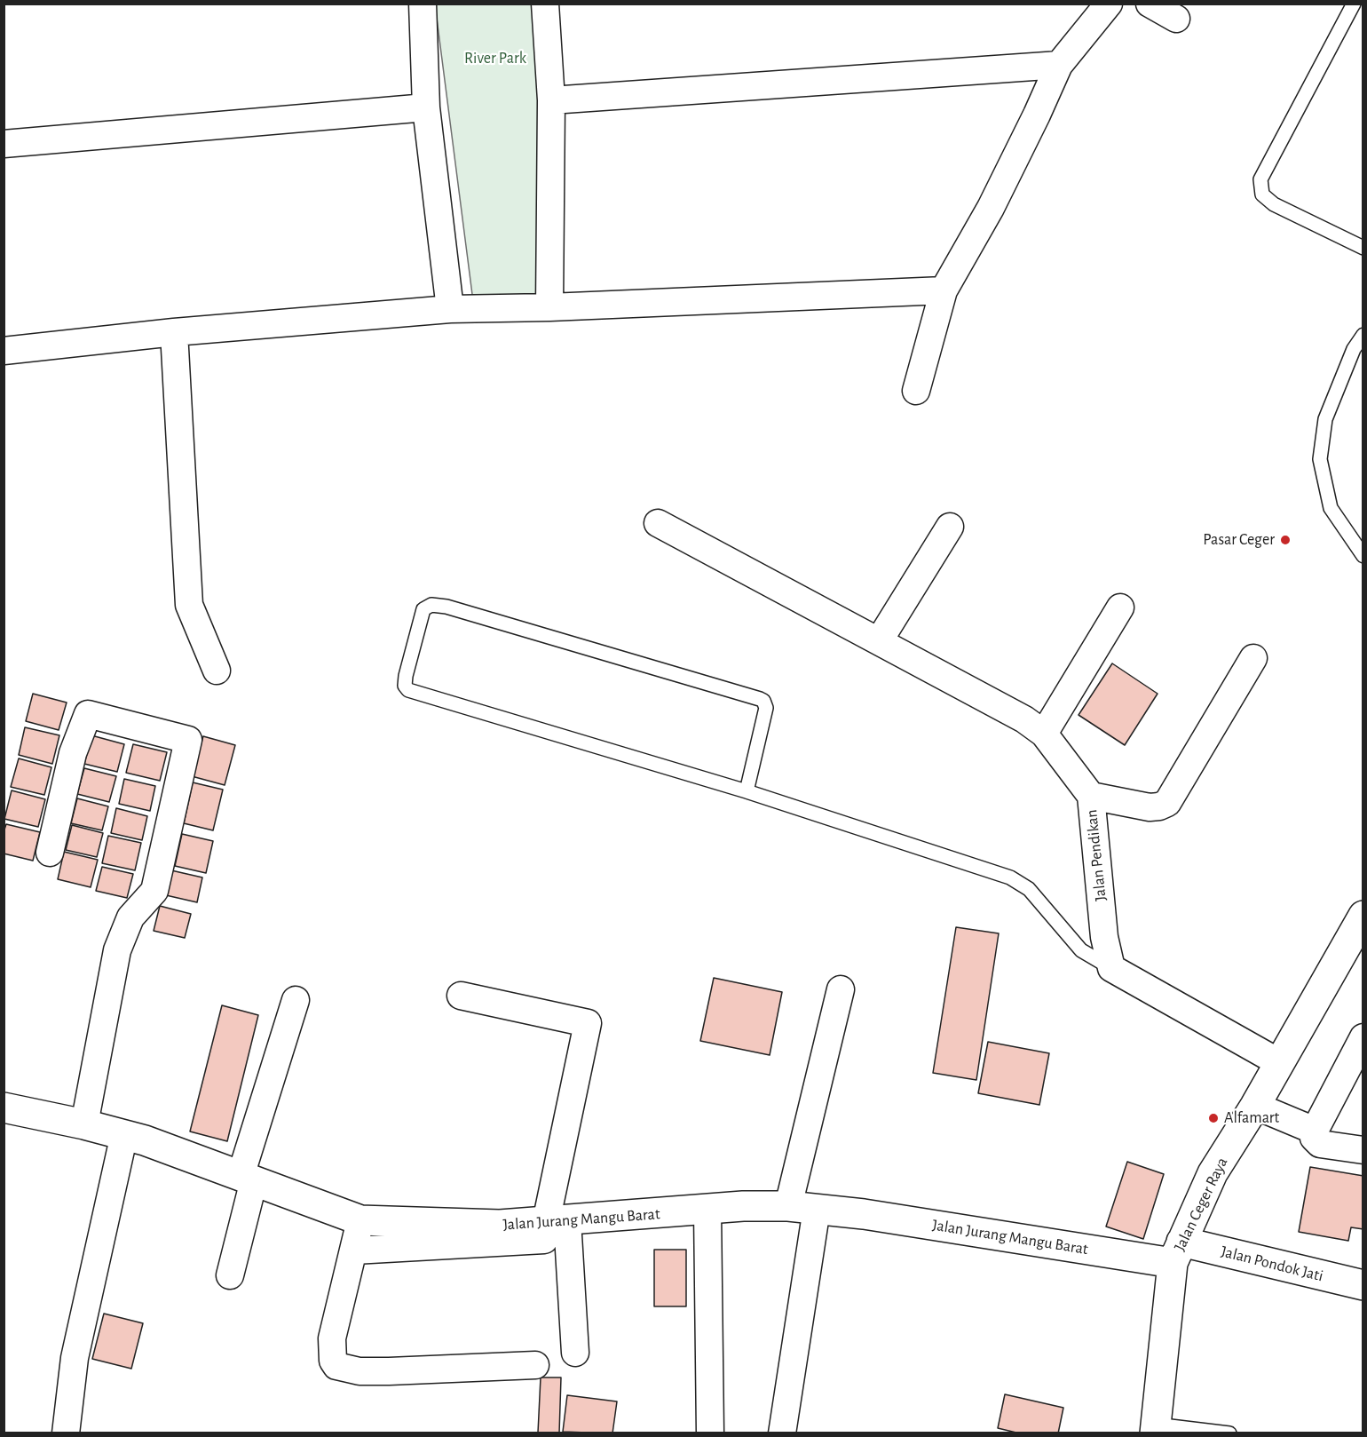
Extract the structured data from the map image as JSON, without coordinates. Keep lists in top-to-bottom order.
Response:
{
  "streets": {
    "street": [
      "Jalan Pendikan",
      "Jalan Ceger Raya",
      "Jalan Jurang Mangu Barat",
      "Jalan Pondok Jati"
    ]
  },
  "crossings": [
    ["Jalan Ceger Raya", "Jalan Jurang Mangu Barat"],
    ["Jalan Ceger Raya", "Jalan Pondok Jati"],
    ["Jalan Jurang Mangu Barat", "Jalan Pondok Jati"]
  ],
  "parks": ["River Park"],
  "places": ["Pasar Ceger", "Alfamart"]
}
